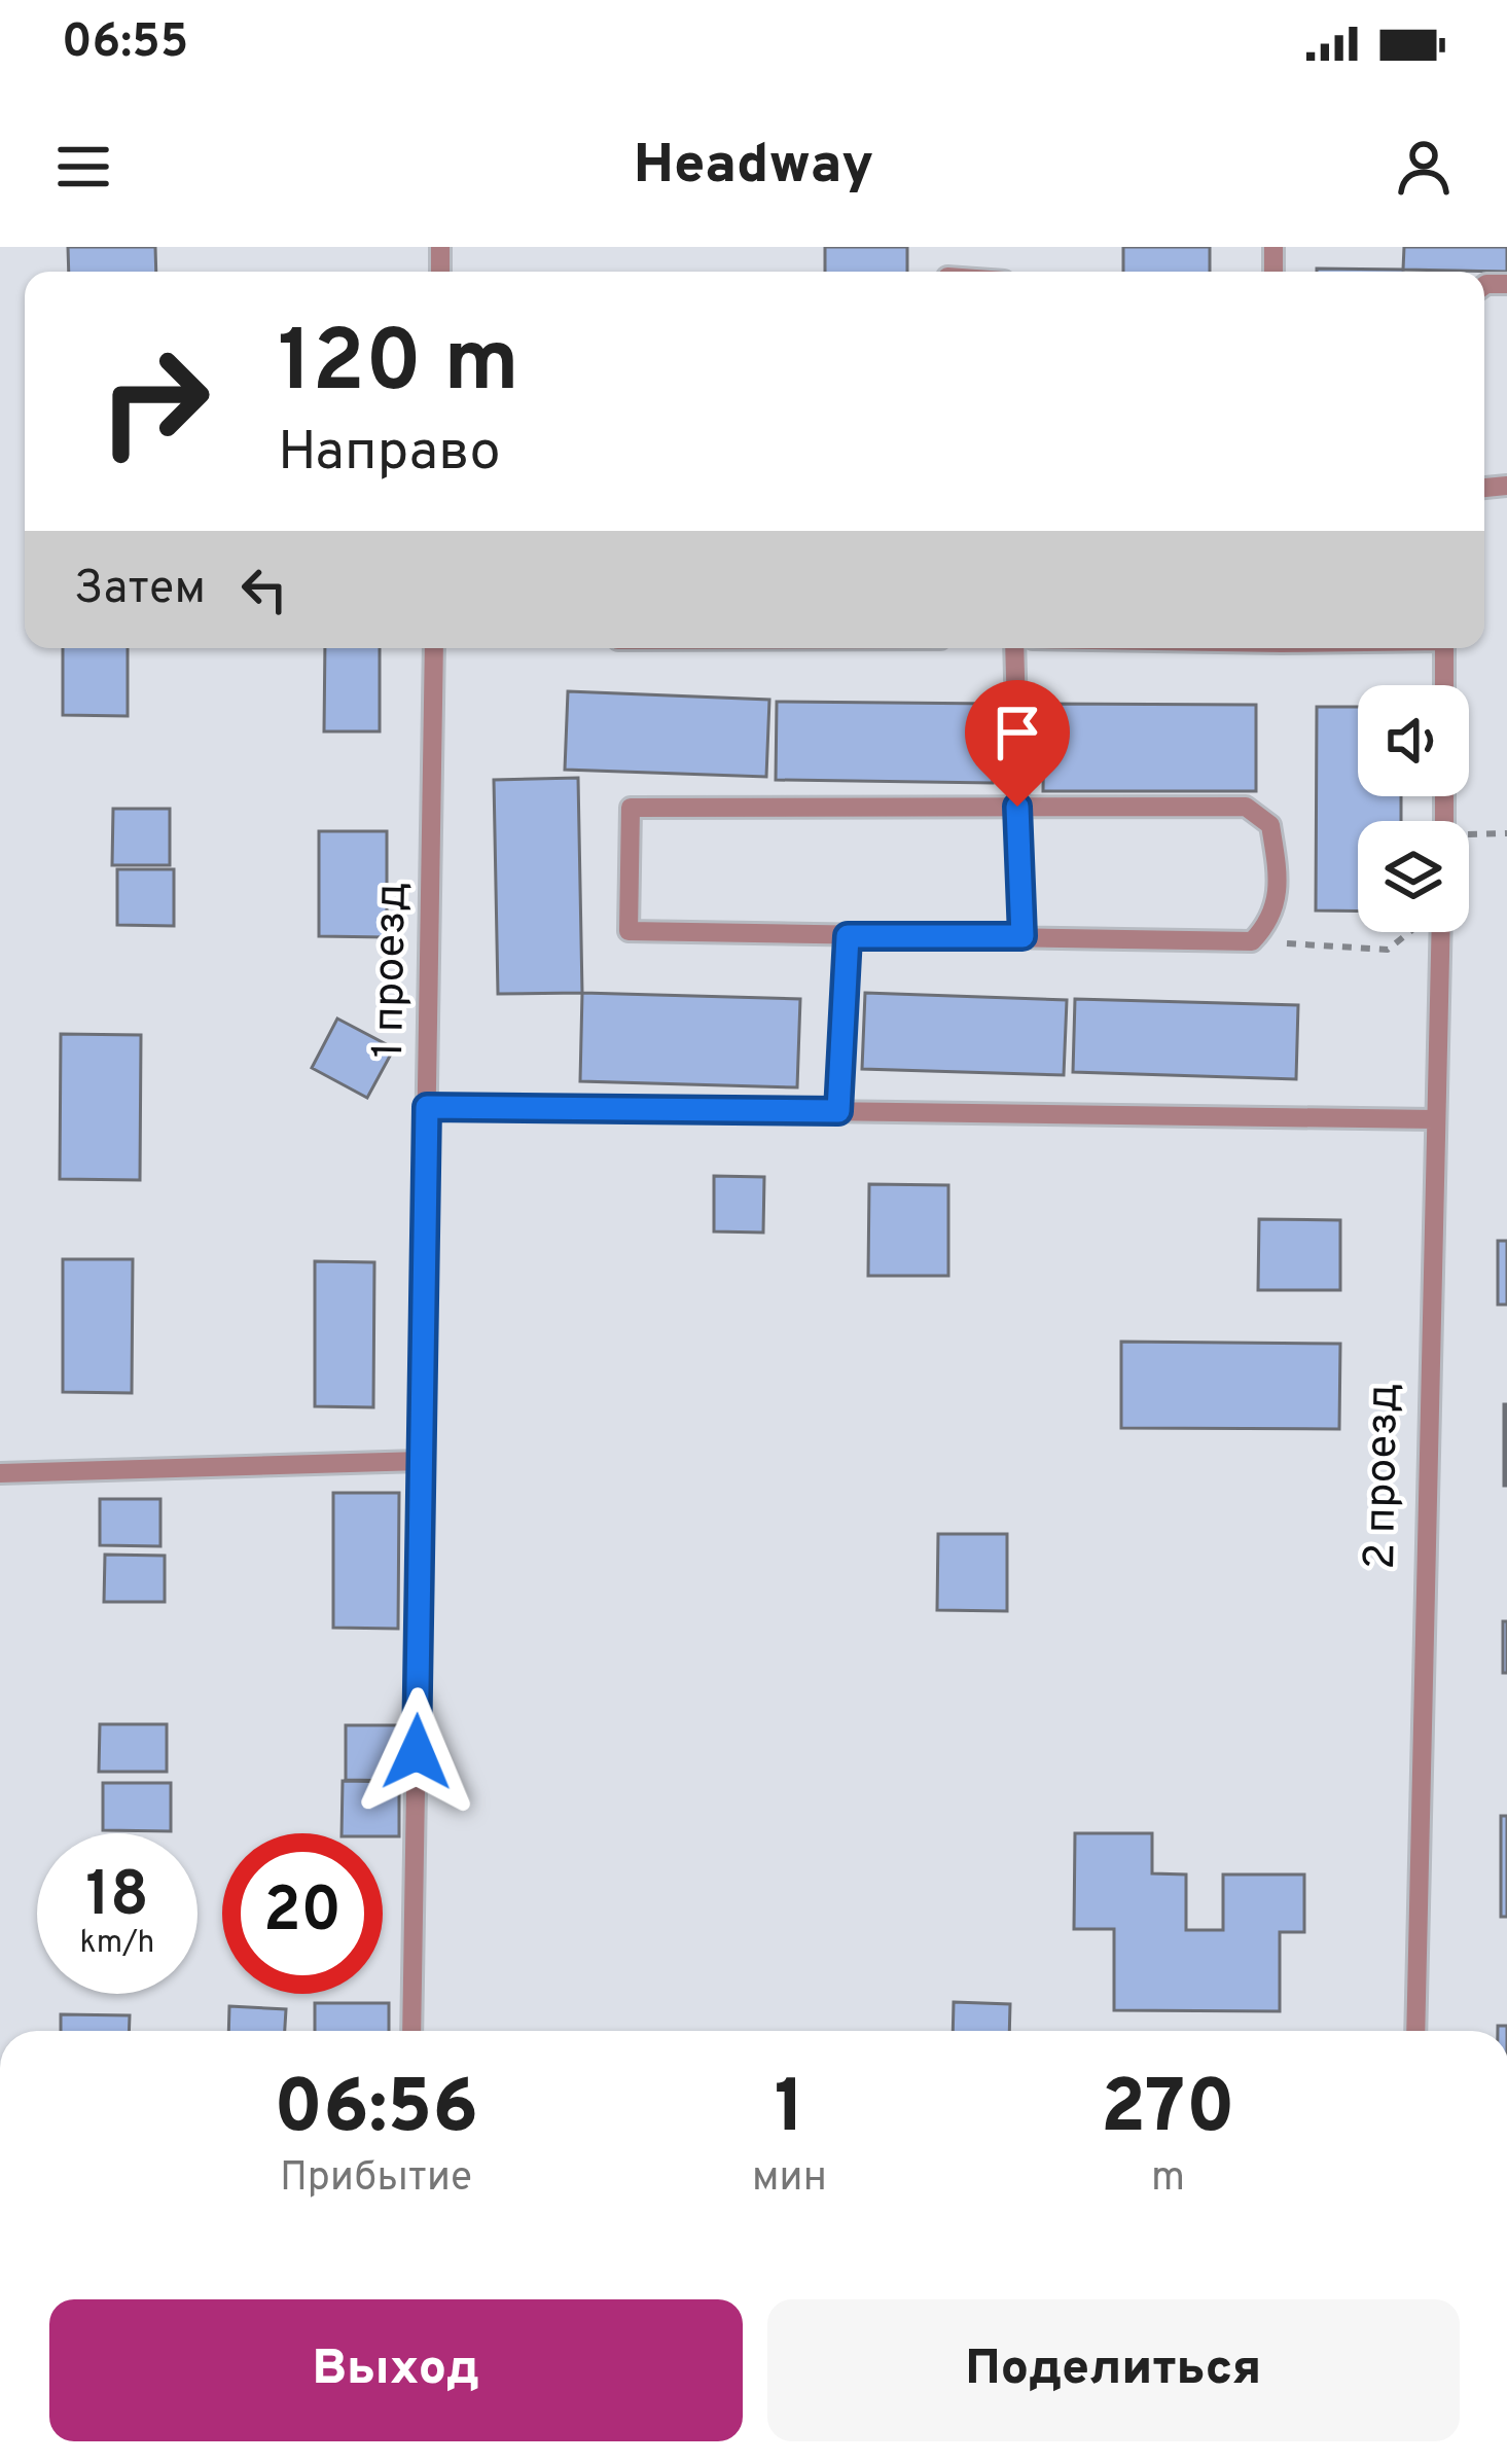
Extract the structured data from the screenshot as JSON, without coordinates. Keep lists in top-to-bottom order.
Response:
{
  "streets": {
    "lane": ["1 проезд", "2 проезд"]
  },
  "page": {
    "status": "06:55",
    "header": "Headway",
    "turn": ["120 m", "Направо"],
    "then": "Затем",
    "speed": "18 km/h",
    "limit": "20",
    "eta": [
      "06:56",
      "Прибытие",
      "1",
      "мин",
      "270",
      "m"
    ],
    "buttons": ["Выход", "Поделиться"]
  }
}
